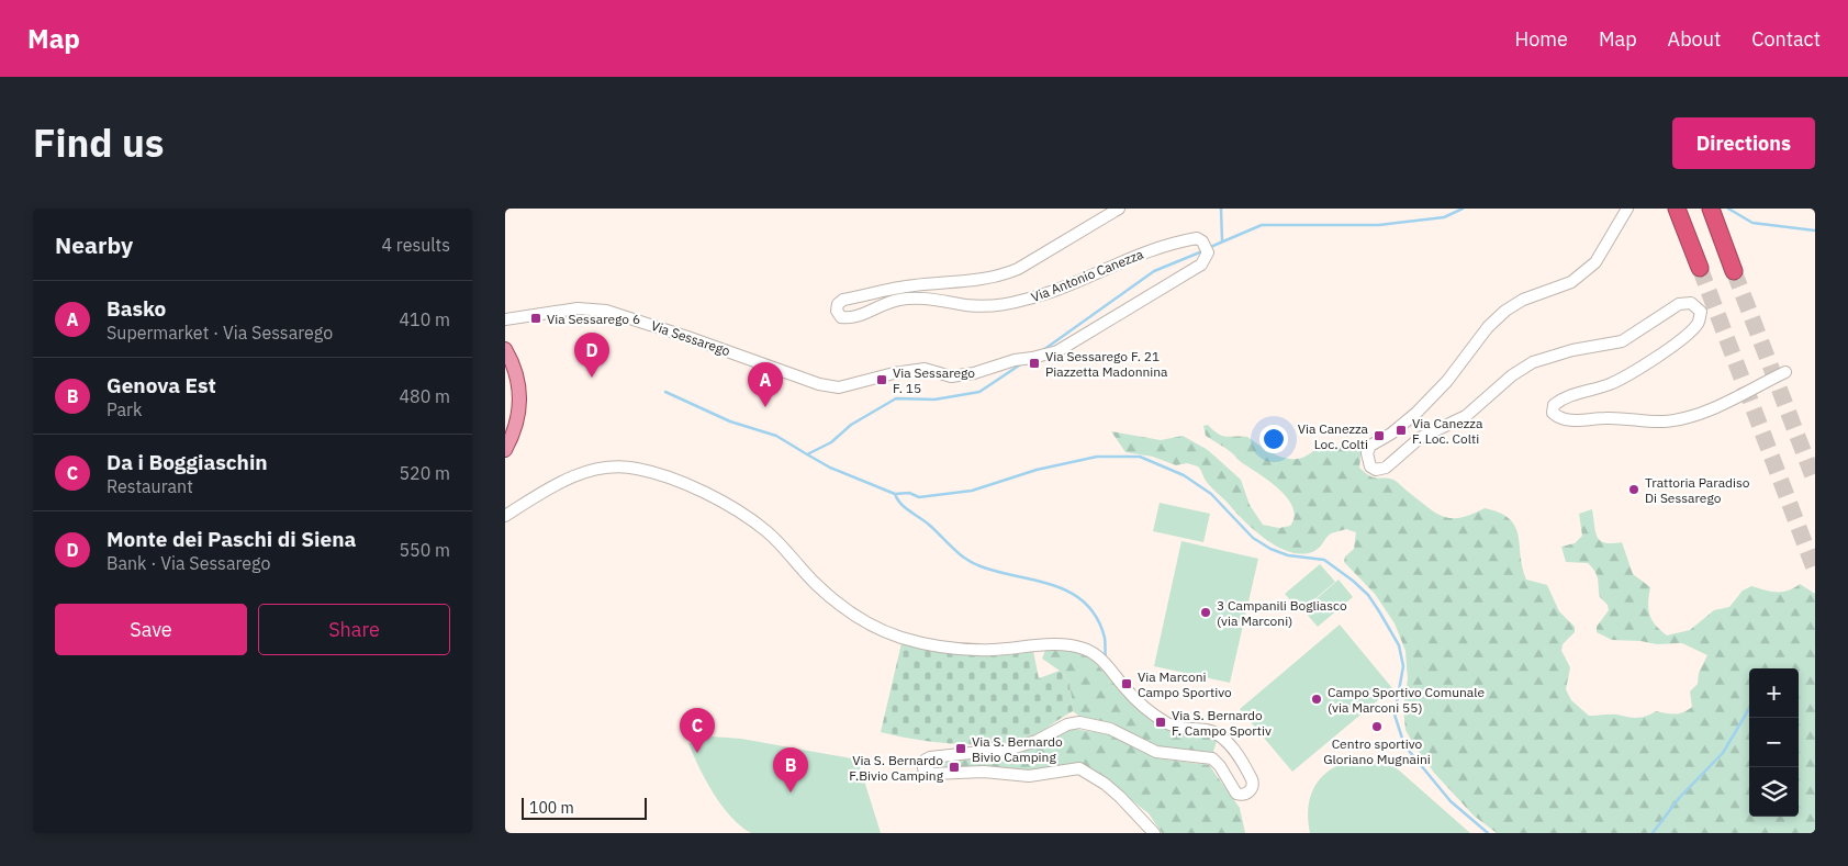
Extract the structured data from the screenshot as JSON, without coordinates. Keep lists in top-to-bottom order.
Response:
{
  "streets": {
    "street": ["Via Antonio Canezza", "Via Sessarego"]
  },
  "crossings": [
    ["Via Antonio Canezza", "Via Sessarego"]
  ],
  "places": {
    "transit": [
      "Via Sessarego 6",
      "Via Sessarego F. 21 Piazzetta Madonnina",
      "Via Sessarego F. 15",
      "Via Canezza F. Loc. Colti",
      "Via Canezza Loc. Colti",
      "Via Marconi Campo Sportivo",
      "Via S. Bernardo F. Campo Sportiv",
      "Via S. Bernardo Bivio Camping",
      "Via S. Bernardo F.Bivio Camping"
    ],
    "other": [
      "Trattoria Paradiso Di Sessarego",
      "3 Campanili Bogliasco (via Marconi)",
      "Campo Sportivo Comunale (via Marconi 55)",
      "Centro sportivo Gloriano Mugnaini"
    ]
  },
  "scale_bar": "100 m",
  "page": {
    "header": "Map",
    "nav": [
      "Home",
      "Map",
      "About",
      "Contact"
    ],
    "title": "Find us",
    "buttons": [
      "Directions",
      ["Save", "Share"]
    ],
    "heading": ["Nearby", "4 results"],
    "list": [
      {
        "mark": "A",
        "name": "Basko",
        "note": "Supermarket · Via Sessarego",
        "value": "410 m"
      },
      {
        "mark": "B",
        "name": "Genova Est",
        "note": "Park",
        "value": "480 m"
      },
      {
        "mark": "C",
        "name": "Da i Boggiaschin",
        "note": "Restaurant",
        "value": "520 m"
      },
      {
        "mark": "D",
        "name": "Monte dei Paschi di Siena",
        "note": "Bank · Via Sessarego",
        "value": "550 m"
      }
    ],
    "pins": [
      "D",
      "A",
      "C",
      "B"
    ],
    "map_buttons": ["+", "−"],
    "scale": "100 m"
  }
}
